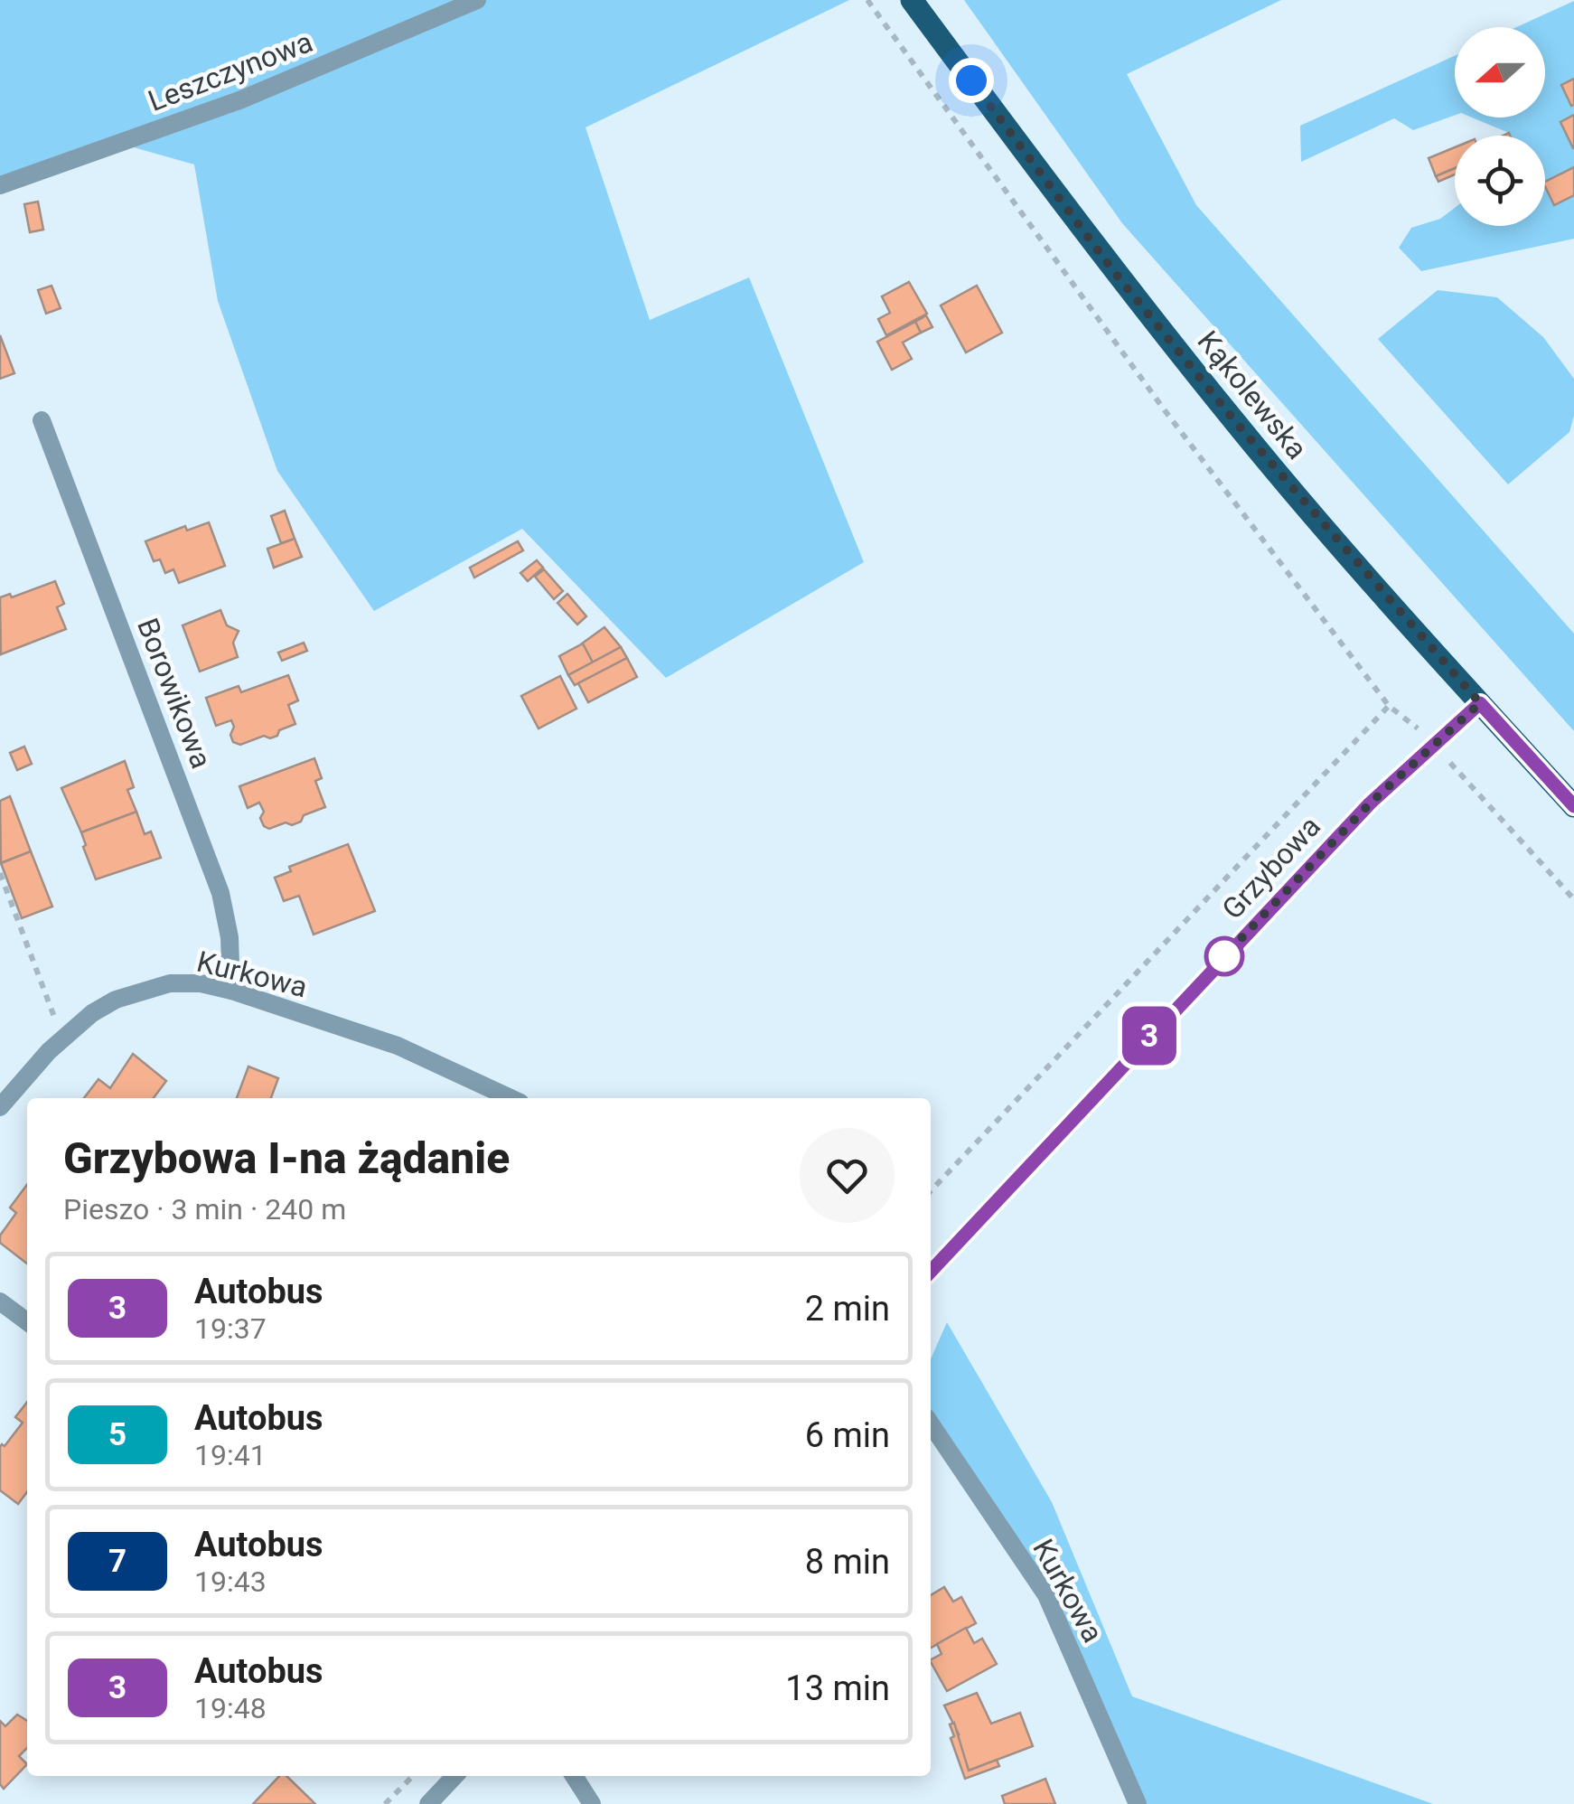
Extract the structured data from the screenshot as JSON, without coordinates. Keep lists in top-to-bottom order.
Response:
{
  "streets": {
    "main road": ["Kąkolewska"],
    "street": [
      "Leszczynowa",
      "Borowikowa",
      "Grzybowa",
      "Kurkowa"
    ]
  },
  "crossings": [
    ["Kąkolewska", "Grzybowa"],
    ["Borowikowa", "Kurkowa"]
  ],
  "lines": ["bus line 3"],
  "north": "left",
  "page": {
    "on_map": "3",
    "heading": ["Grzybowa I-na żądanie", "Pieszo · 3 min · 240 m"],
    "list": [
      {
        "mark": "3",
        "name": "Autobus",
        "note": "19:37",
        "value": "2 min"
      },
      {
        "mark": "5",
        "name": "Autobus",
        "note": "19:41",
        "value": "6 min"
      },
      {
        "mark": "7",
        "name": "Autobus",
        "note": "19:43",
        "value": "8 min"
      },
      {
        "mark": "3",
        "name": "Autobus",
        "note": "19:48",
        "value": "13 min"
      }
    ]
  }
}
